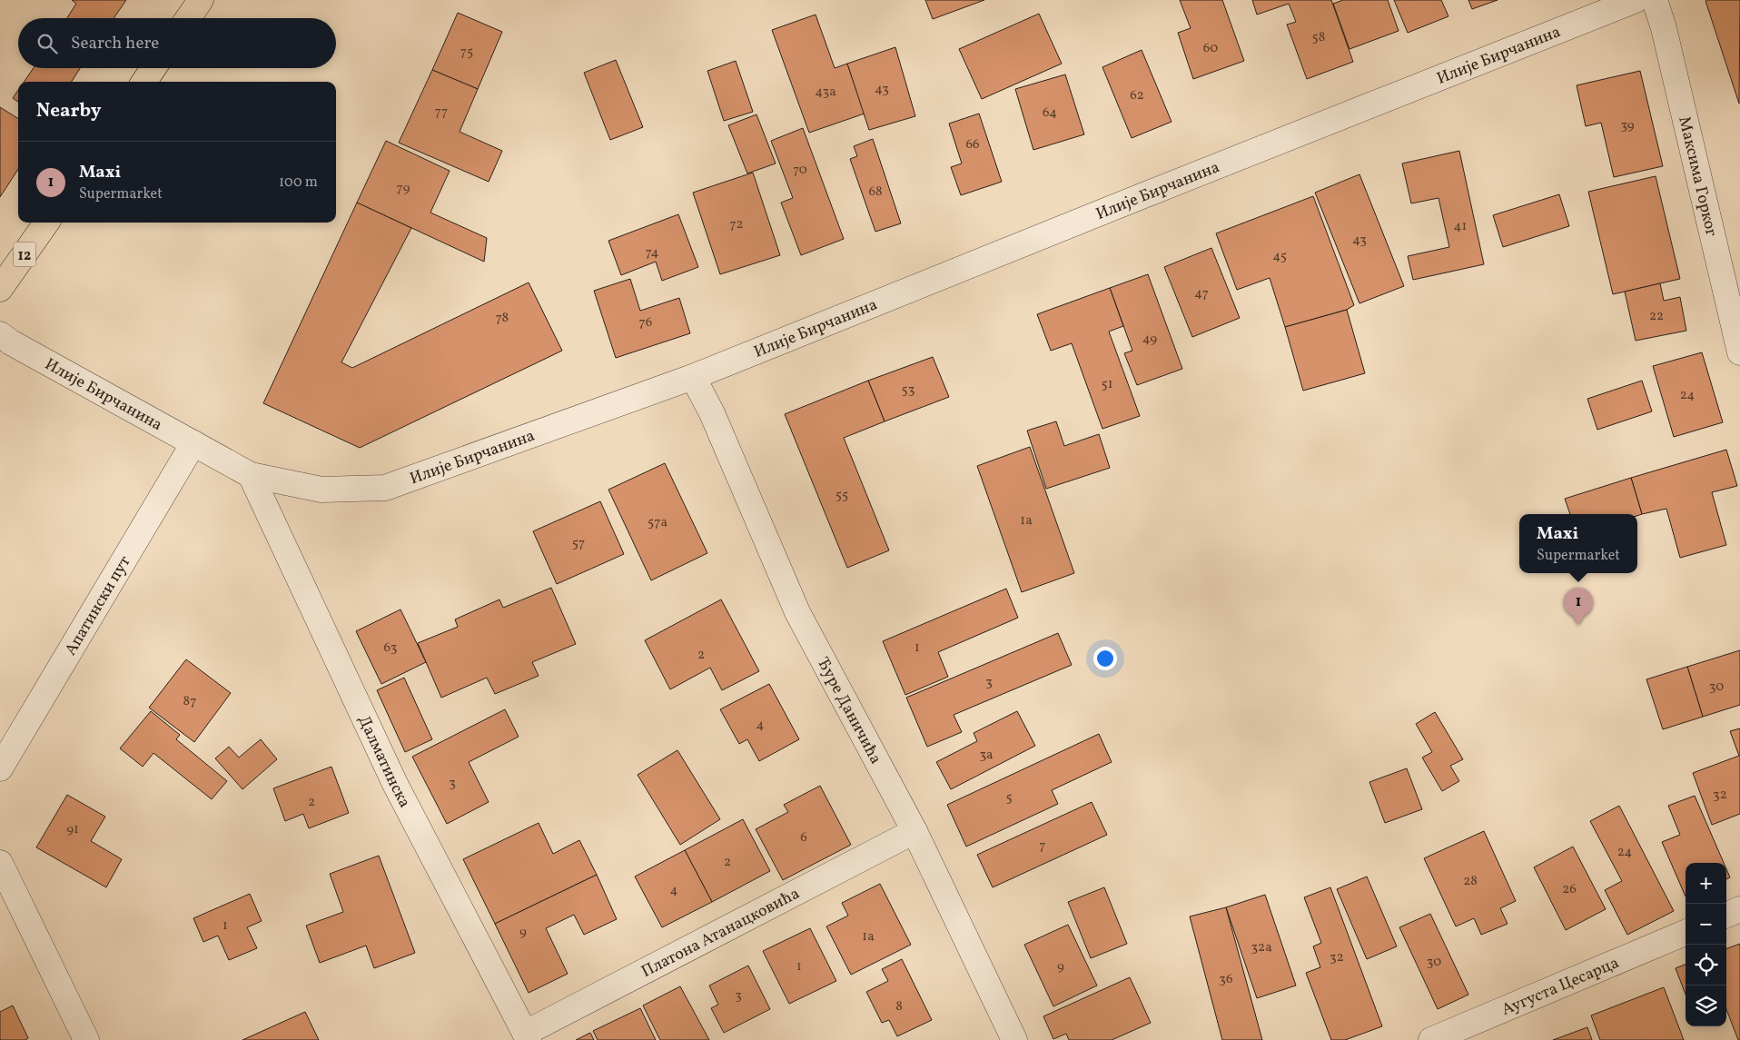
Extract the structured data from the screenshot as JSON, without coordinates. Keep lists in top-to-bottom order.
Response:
{
  "streets": {
    "main road": ["12"],
    "street": [
      "Илије Бирчанина",
      "Максима Горког",
      "Апатински пут",
      "Ђуре Даничића",
      "Далматинска",
      "Платона Атанацковића",
      "Аугуста Цесарца"
    ]
  },
  "crossings": [
    ["Илије Бирчанина", "Апатински пут"],
    ["Илије Бирчанина", "Ђуре Даничића"],
    ["Илије Бирчанина", "Далматинска"],
    ["Ђуре Даничића", "Платона Атанацковића"],
    ["Далматинска", "Платона Атанацковића"]
  ],
  "house_numbers": [
    "58",
    "60",
    "75",
    "43",
    "43a",
    "62",
    "77",
    "64",
    "39",
    "66",
    "70",
    "79",
    "68",
    "72",
    "41",
    "43",
    "74",
    "45",
    "47",
    "22",
    "78",
    "76",
    "49",
    "51",
    "53",
    "24",
    "55",
    "1a",
    "57a",
    "57",
    "63",
    "1",
    "2",
    "3",
    "30",
    "87",
    "4",
    "3a",
    "3",
    "32",
    "5",
    "2",
    "91",
    "6",
    "7",
    "24",
    "2",
    "28",
    "26",
    "4",
    "1",
    "9",
    "1a",
    "32a",
    "32",
    "30",
    "1",
    "9",
    "36",
    "3",
    "8"
  ],
  "page": {
    "search": "Search here",
    "heading": "Nearby",
    "list": [
      {
        "mark": "1",
        "name": "Maxi",
        "note": "Supermarket",
        "value": "100 m"
      }
    ],
    "popup": ["Maxi", "Supermarket"],
    "pins": "1",
    "map_buttons": ["+", "−"]
  }
}
